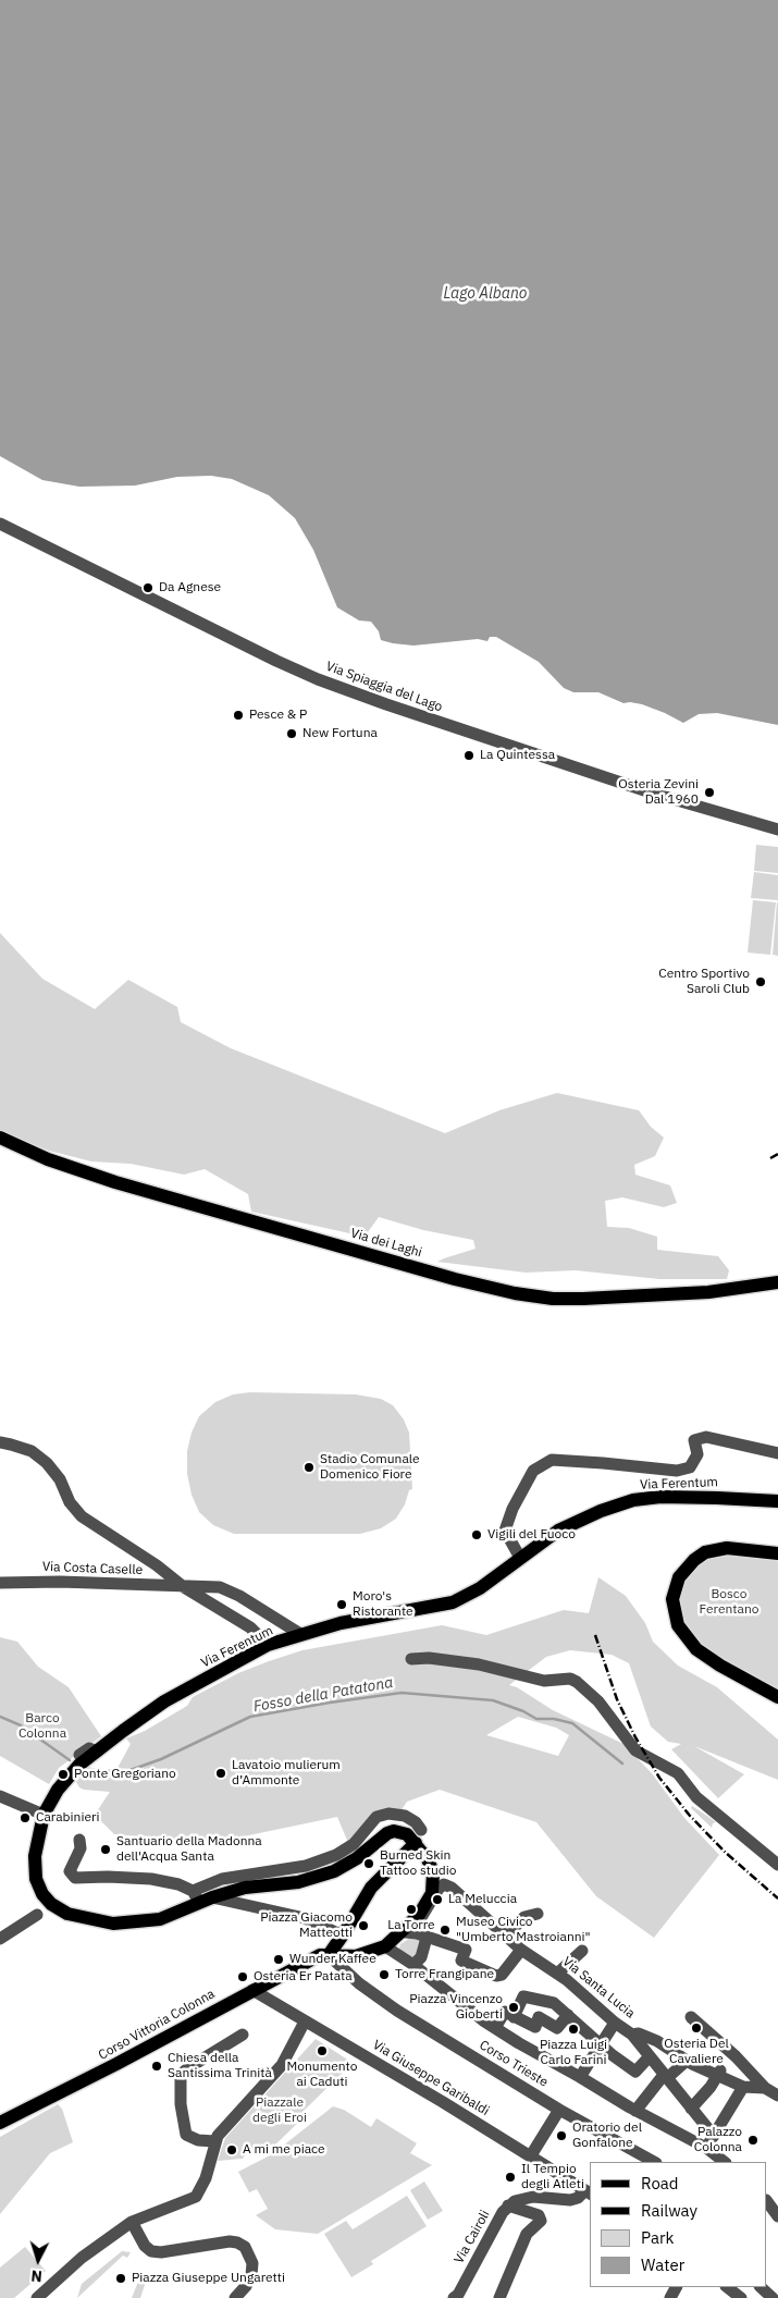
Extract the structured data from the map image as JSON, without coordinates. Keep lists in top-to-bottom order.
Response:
{
  "streets": {
    "main road": ["Via dei Laghi", "Via Ferentum", "Corso Vittoria Colonna"],
    "street": [
      "Via Spiaggia del Lago",
      "Via Costa Caselle",
      "Via Santa Lucia",
      "Corso Trieste",
      "Via Giuseppe Garibaldi",
      "Via Cairoli"
    ]
  },
  "crossings": [
    ["Via Ferentum", "Via Costa Caselle"],
    ["Corso Vittoria Colonna", "Corso Trieste"],
    ["Corso Vittoria Colonna", "Via Giuseppe Garibaldi"],
    ["Via Giuseppe Garibaldi", "Via Cairoli"]
  ],
  "water": ["Lago Albano", "Fosso della Patatona"],
  "parks": ["Bosco Ferentano", "Barco Colonna", "Piazzale degli Eroi"],
  "places": [
    "Da Agnese",
    "Pesce & P",
    "New Fortuna",
    "La Quintessa",
    "Osteria Zevini Dal 1960",
    "Centro Sportivo Saroli Club",
    "Stadio Comunale Domenico Fiore",
    "Vigili del Fuoco",
    "Moro's Ristorante",
    "Lavatoio mulierum d’Ammonte",
    "Ponte Gregoriano",
    "Carabinieri",
    "Santuario della Madonna dell'Acqua Santa",
    "Burned Skin Tattoo studio",
    "La Meluccia",
    "La Torre",
    "Piazza Giacomo Matteotti",
    "Museo Civico \"Umberto Mastroianni\"",
    "Wunder Kaffee",
    "Torre Frangipane",
    "Osteria Er Patata",
    "Piazza Vincenzo Gioberti",
    "Osteria Del Cavaliere",
    "Piazza Luigi Carlo Farini",
    "Monumento ai Caduti",
    "Chiesa della Santissima Trinità",
    "Oratorio del Gonfalone",
    "Palazzo Colonna",
    "A mi me piace",
    "Il Tempio degli Atleti",
    "Piazza Giuseppe Ungaretti"
  ],
  "legend": [
    "Road",
    "Railway",
    "Park",
    "Water"
  ],
  "north": "bottom"
}
